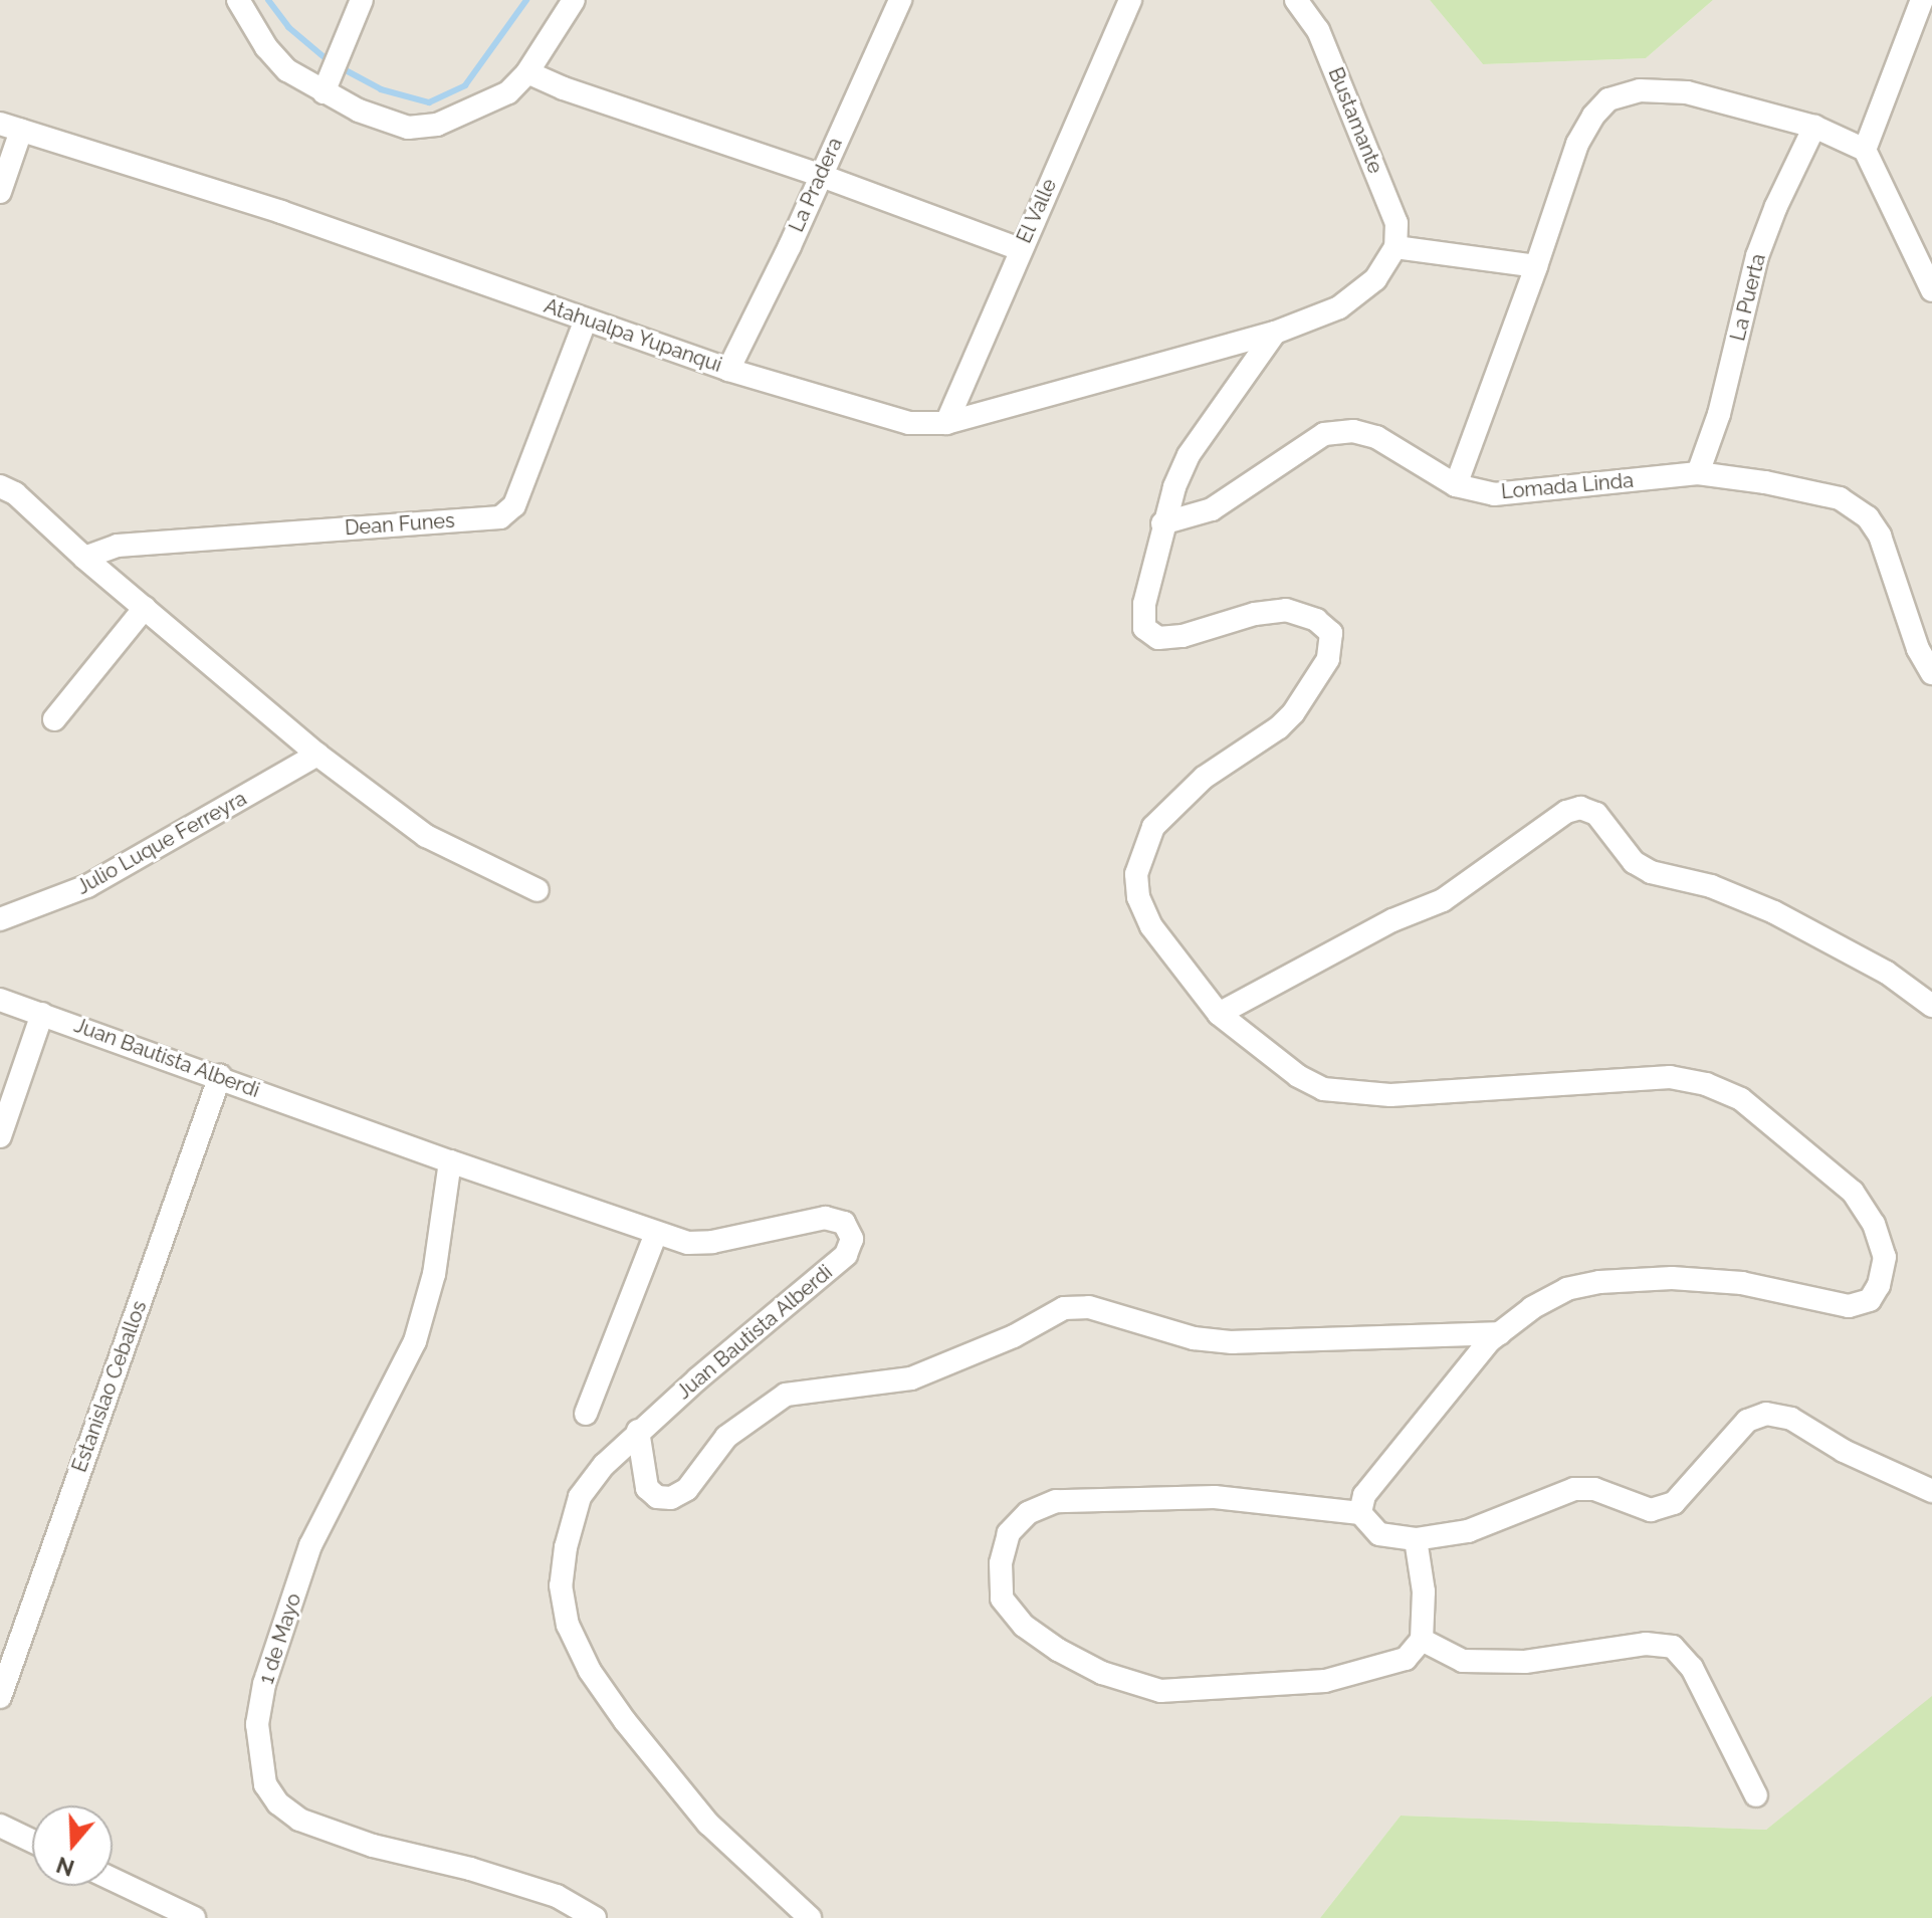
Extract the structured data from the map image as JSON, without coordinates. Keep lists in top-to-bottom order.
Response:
{
  "streets": {
    "street": [
      "Bustamante",
      "La Pradera",
      "El Valle",
      "La Puerta",
      "Atahualpa Yupanqui",
      "Lomada Linda",
      "Dean Funes",
      "Julio Luque Ferreyra",
      "Juan Bautista Alberdi",
      "Estanislao Ceballos",
      "1 de Mayo"
    ]
  },
  "crossings": [
    ["Bustamante", "Atahualpa Yupanqui"],
    ["La Pradera", "Atahualpa Yupanqui"],
    ["El Valle", "Atahualpa Yupanqui"],
    ["La Puerta", "Lomada Linda"],
    ["Atahualpa Yupanqui", "Dean Funes"],
    ["Juan Bautista Alberdi", "Estanislao Ceballos"],
    ["Juan Bautista Alberdi", "1 de Mayo"]
  ],
  "north": "bottom"
}
